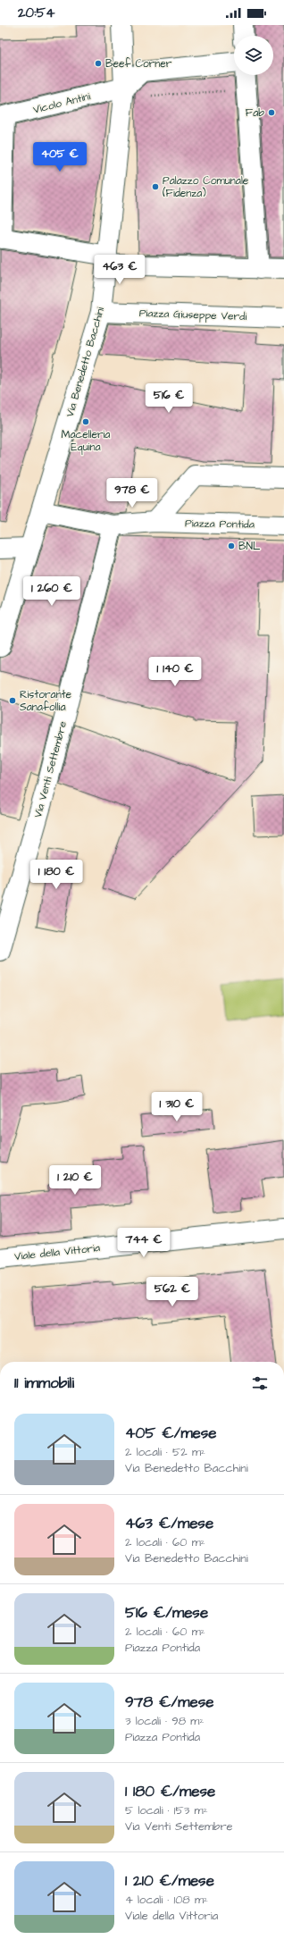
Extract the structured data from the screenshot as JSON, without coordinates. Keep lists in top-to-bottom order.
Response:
{
  "streets": {
    "street": [
      "Vicolo Antini",
      "Piazza Giuseppe Verdi",
      "Via Benedetto Bacchini",
      "Piazza Pontida",
      "Via Venti Settembre",
      "Viale della Vittoria"
    ]
  },
  "crossings": [
    ["Vicolo Antini", "Via Benedetto Bacchini"],
    ["Piazza Giuseppe Verdi", "Via Benedetto Bacchini"],
    ["Via Benedetto Bacchini", "Piazza Pontida"],
    ["Piazza Pontida", "Via Venti Settembre"]
  ],
  "places": [
    "Beef Corner",
    "Fab",
    "Palazzo Comunale (Fidenza)",
    "Macelleria Equina",
    "BNL",
    "Ristorante Sanafollia"
  ],
  "page": {
    "status": "20:54",
    "price": [
      "405 €",
      "463 €",
      "516 €",
      "978 €",
      "1 260 €",
      "1 140 €",
      "1 180 €",
      "1 310 €",
      "1 210 €",
      "744 €",
      "562 €"
    ],
    "heading": "11 immobili",
    "list": [
      {
        "name": "405 €/mese",
        "note": "2 locali · 52 m² · Via Benedetto Bacchini"
      },
      {
        "name": "463 €/mese",
        "note": "2 locali · 60 m² · Via Benedetto Bacchini"
      },
      {
        "name": "516 €/mese",
        "note": "2 locali · 60 m² · Piazza Pontida"
      },
      {
        "name": "978 €/mese",
        "note": "3 locali · 98 m² · Piazza Pontida"
      },
      {
        "name": "1 180 €/mese",
        "note": "5 locali · 153 m² · Via Venti Settembre"
      },
      {
        "name": "1 210 €/mese",
        "note": "4 locali · 108 m² · Viale della Vittoria"
      }
    ]
  }
}
